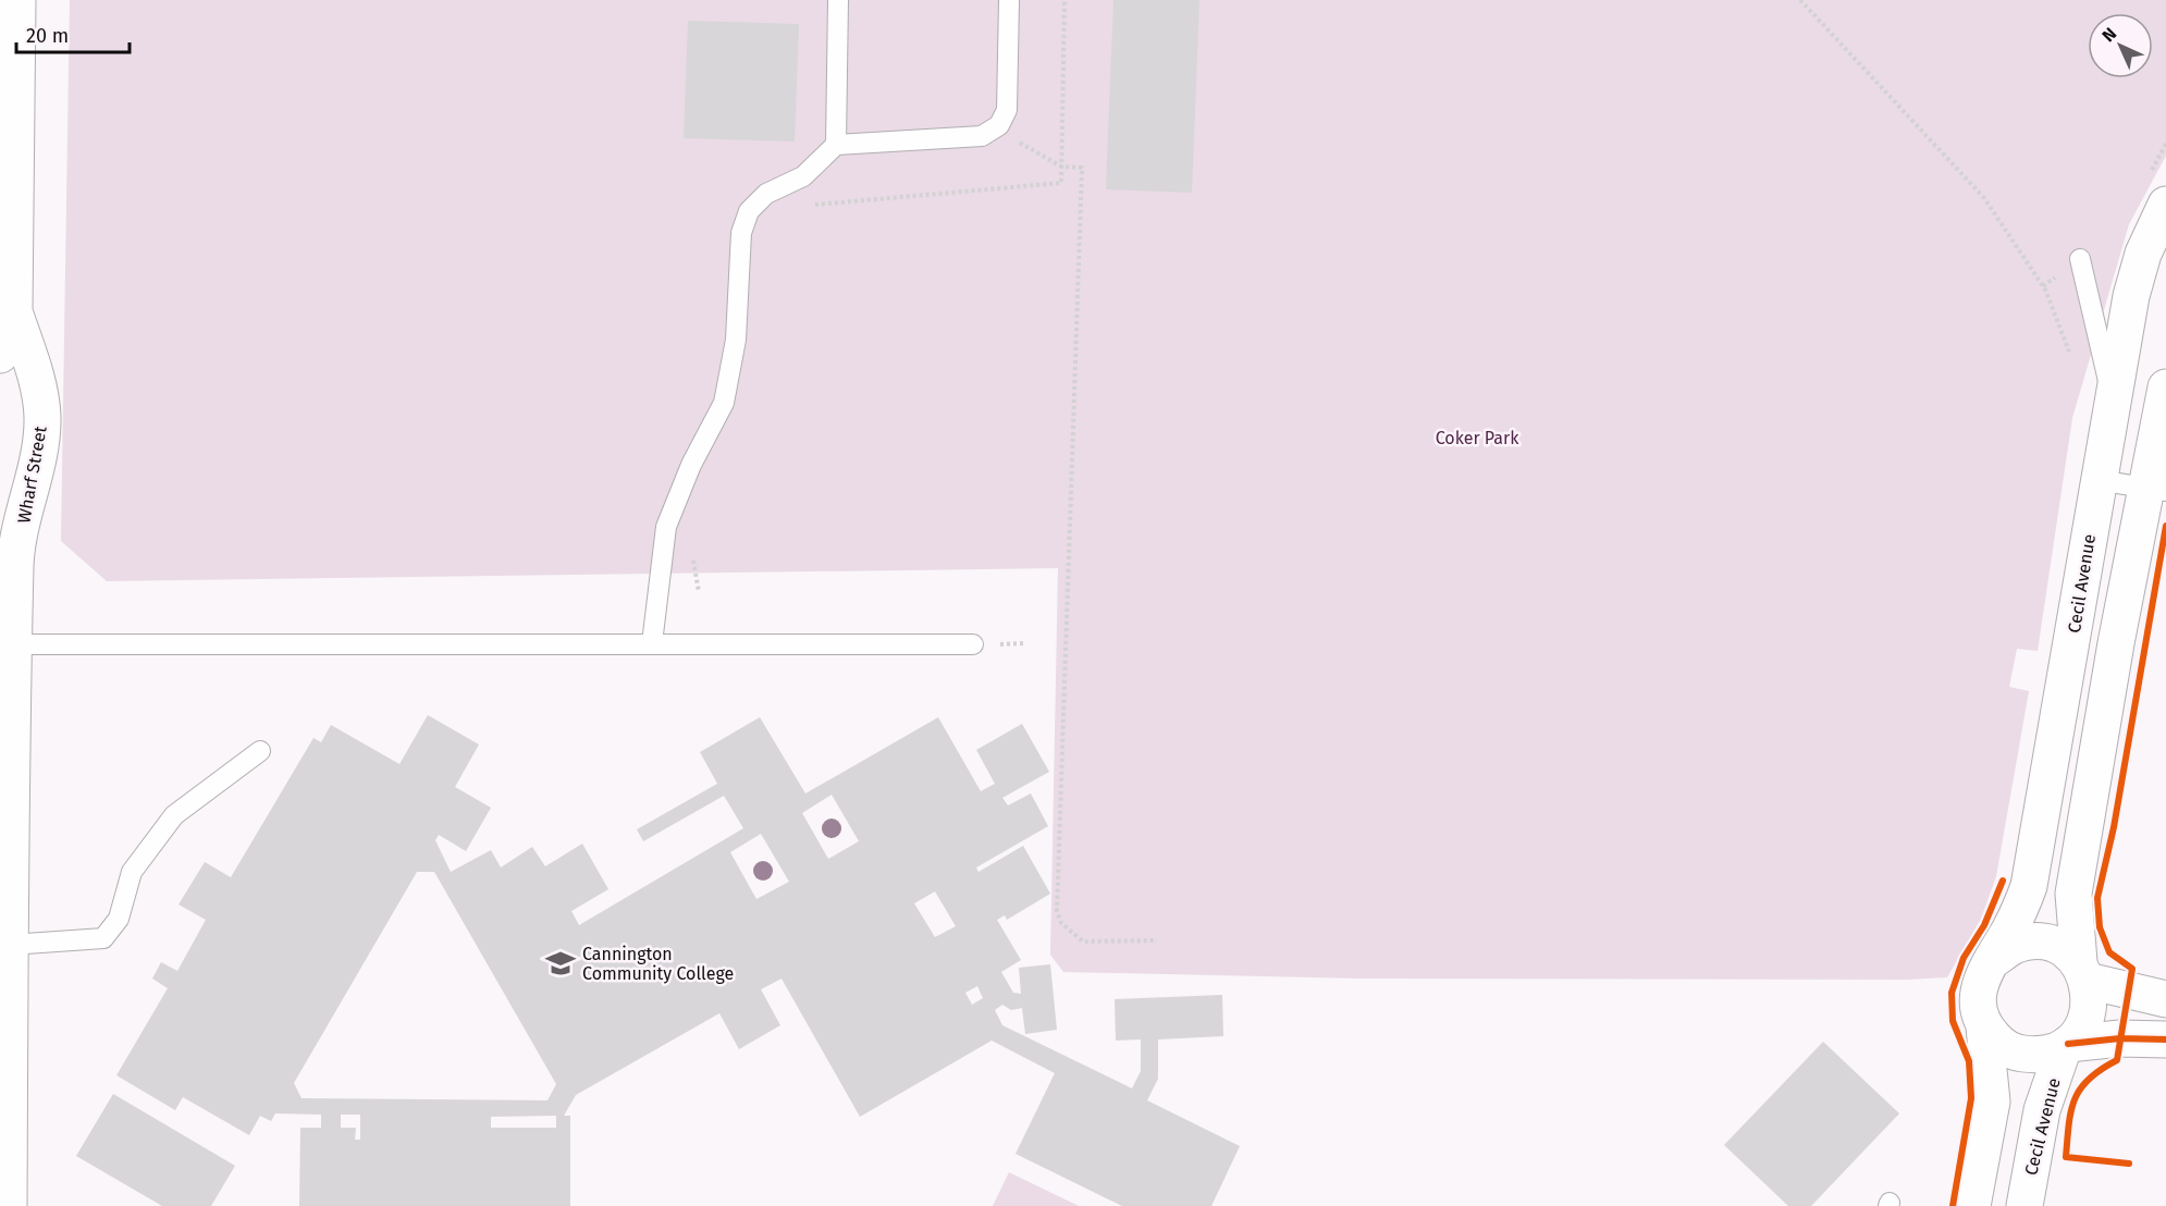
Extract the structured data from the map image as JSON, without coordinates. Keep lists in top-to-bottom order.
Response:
{
  "streets": {
    "main road": ["Wharf Street", "Cecil Avenue"]
  },
  "parks": ["Coker Park"],
  "places": {
    "school or university": ["Cannington Community College"]
  },
  "scale_bar": "20 m",
  "north": "top left"
}
